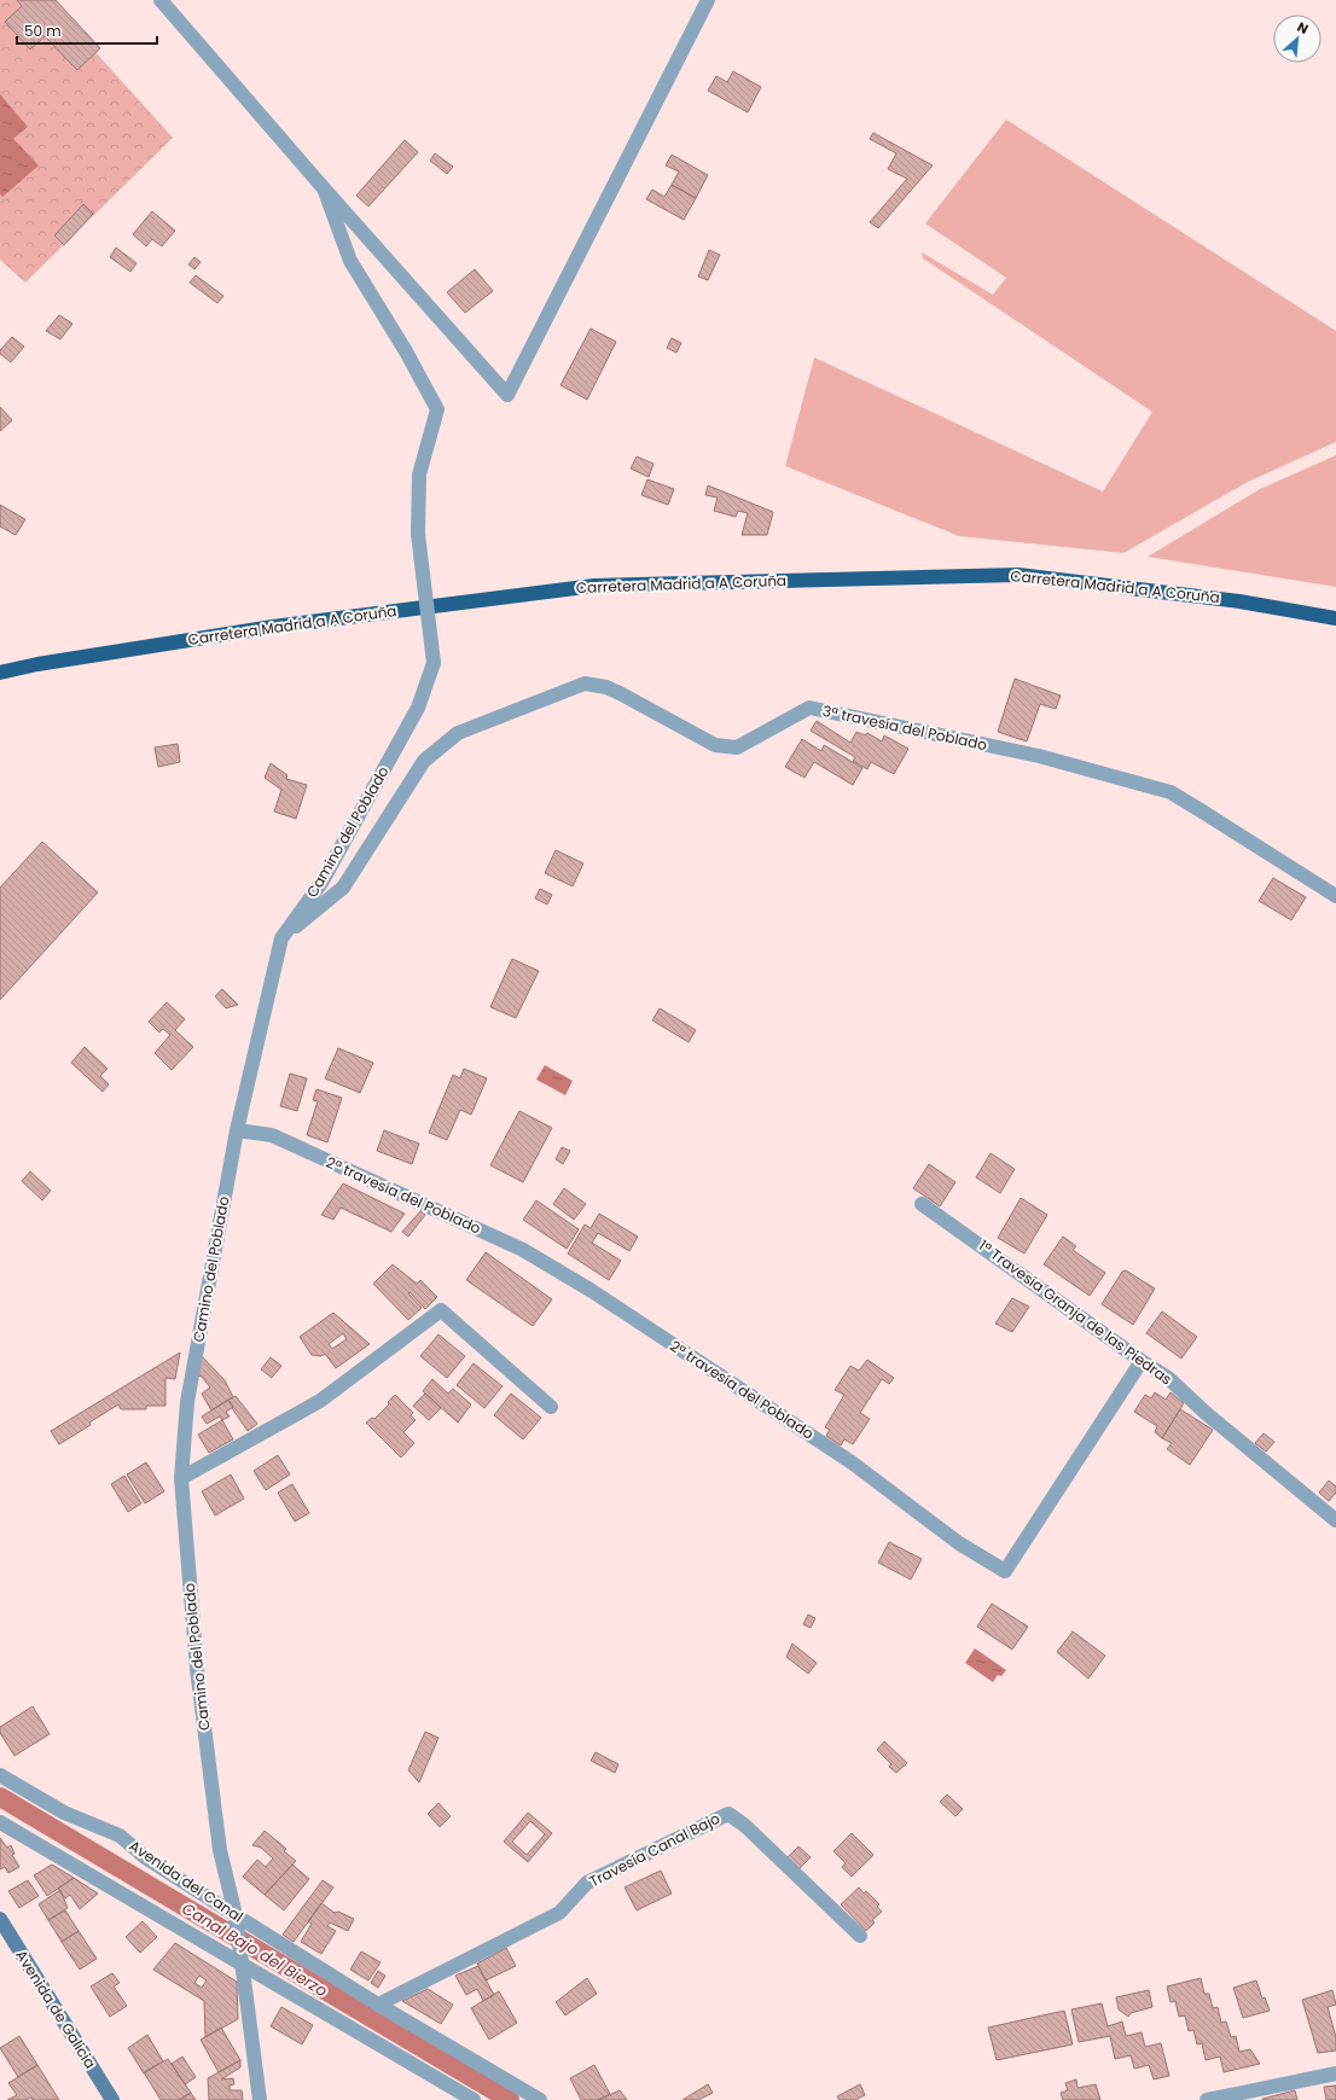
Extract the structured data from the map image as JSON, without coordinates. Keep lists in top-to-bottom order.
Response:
{
  "streets": {
    "highway": ["Carretera Madrid a A Coruña"],
    "main road": ["Avenida de Galicia"],
    "street": [
      "3ª travesía del Poblado",
      "Camino del Poblado",
      "2ª travesía del Poblado",
      "1ª Travesía Granja de las Piedras",
      "Travesía Canal Bajo",
      "Avenida del Canal"
    ]
  },
  "crossings": [
    ["3ª travesía del Poblado", "Camino del Poblado"],
    ["Camino del Poblado", "2ª travesía del Poblado"],
    ["Camino del Poblado", "Avenida del Canal"],
    ["2ª travesía del Poblado", "1ª Travesía Granja de las Piedras"],
    ["Travesía Canal Bajo", "Avenida del Canal"]
  ],
  "water": ["Canal Bajo del Bierzo"],
  "scale_bar": "50 m",
  "north": "top right"
}
